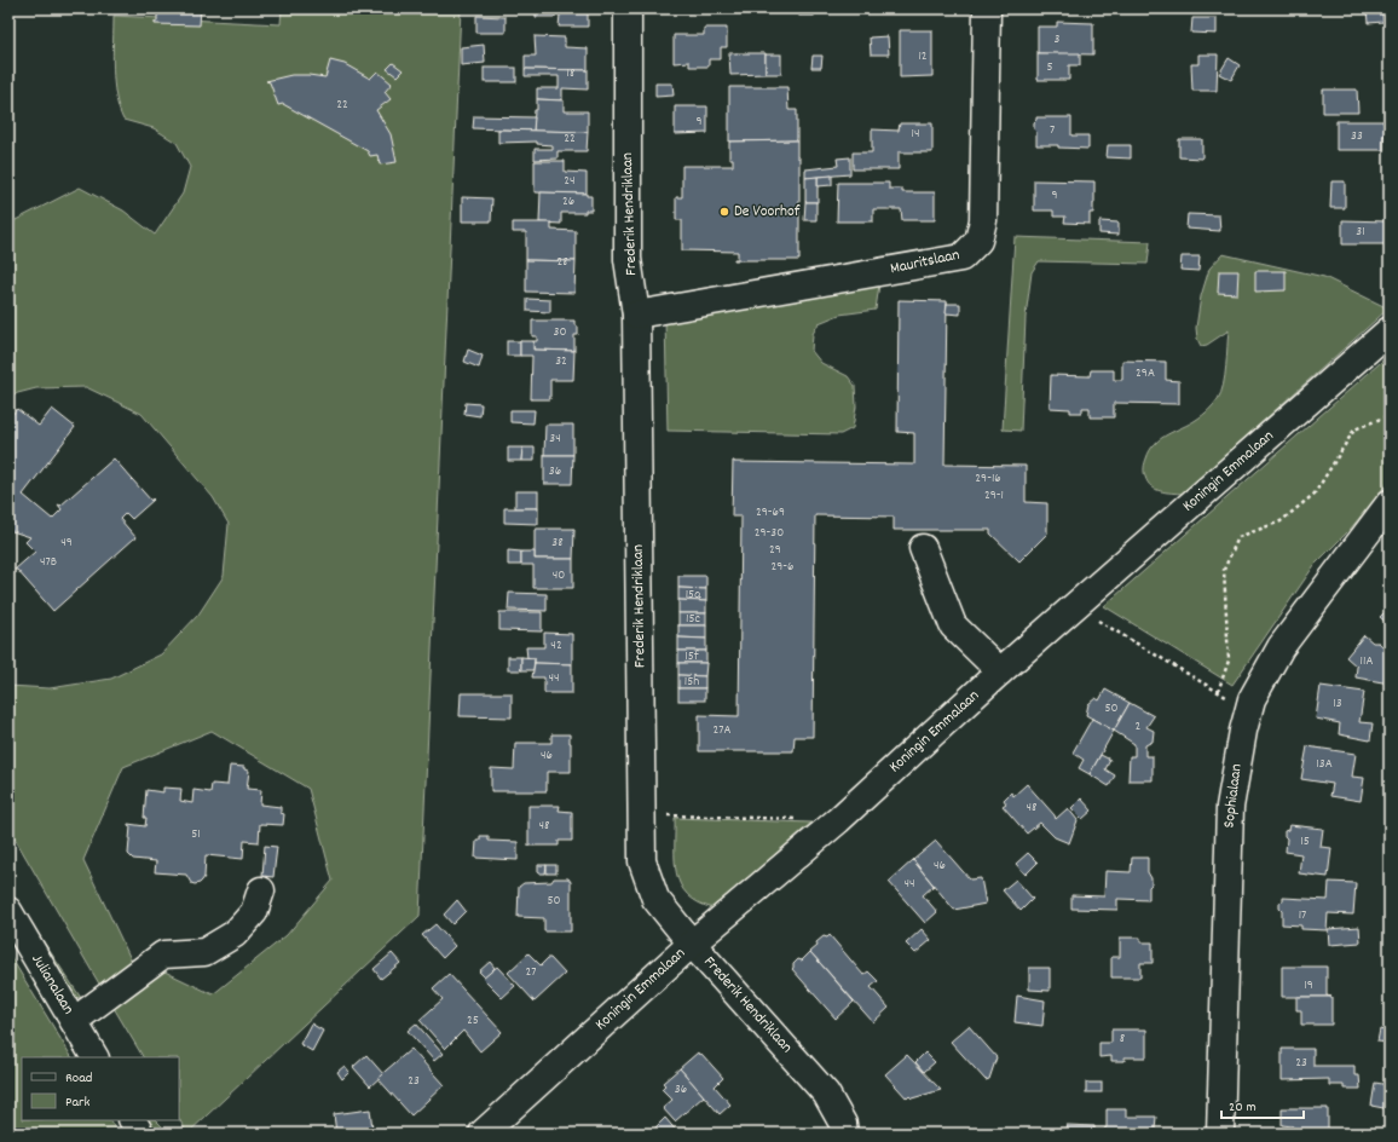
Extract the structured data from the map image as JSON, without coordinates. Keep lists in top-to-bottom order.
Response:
{
  "streets": {
    "street": [
      "Frederik Hendriklaan",
      "Mauritslaan",
      "Koningin Emmalaan",
      "Sophialaan",
      "Julianalaan"
    ]
  },
  "crossings": [
    ["Frederik Hendriklaan", "Mauritslaan"],
    ["Frederik Hendriklaan", "Koningin Emmalaan"]
  ],
  "places": ["De Voorhof"],
  "house_numbers": [
    "3",
    "12",
    "5",
    "18",
    "22",
    "9",
    "7",
    "14",
    "33",
    "22",
    "24",
    "9",
    "26",
    "31",
    "28",
    "30",
    "32",
    "29A",
    "34",
    "36",
    "29-16",
    "29-1",
    "29-69",
    "29-30",
    "49",
    "38",
    "29",
    "47B",
    "29-6",
    "40",
    "15a",
    "15c",
    "42",
    "15f",
    "11A",
    "44",
    "15h",
    "13",
    "50",
    "2",
    "27A",
    "46",
    "13A",
    "48",
    "48",
    "51",
    "15",
    "46",
    "44",
    "50",
    "17",
    "27",
    "19",
    "25",
    "8",
    "23",
    "23",
    "36"
  ],
  "legend": ["Road", "Park"],
  "scale_bar": "20 m"
}
